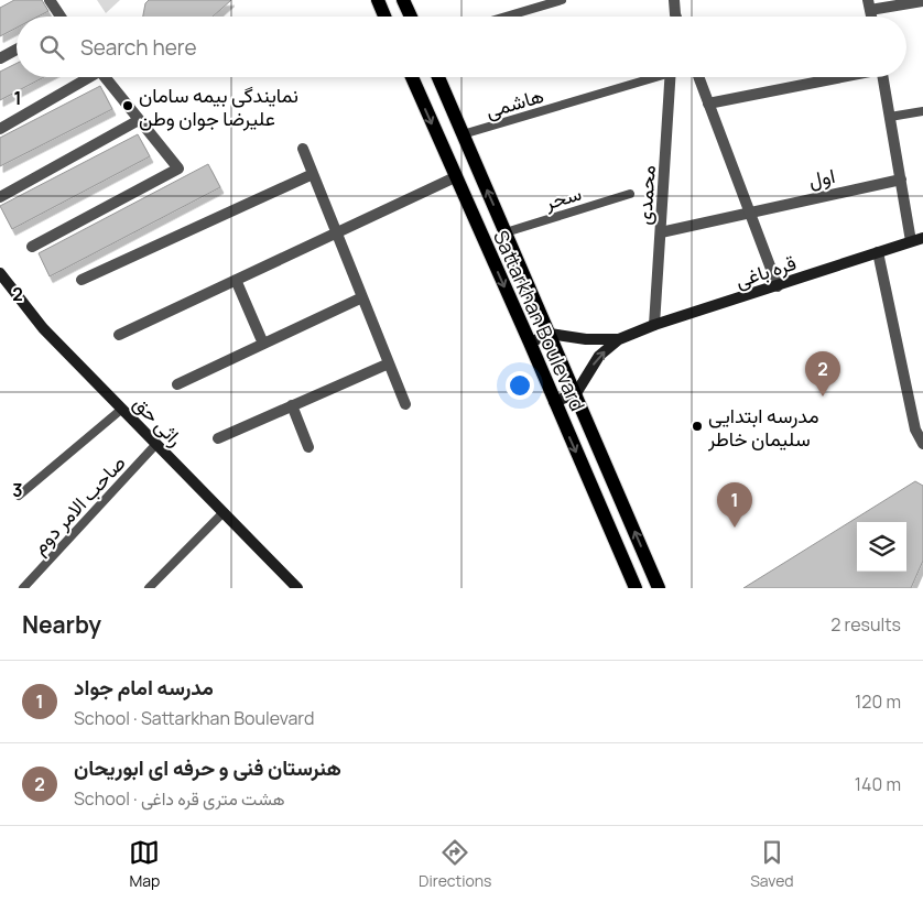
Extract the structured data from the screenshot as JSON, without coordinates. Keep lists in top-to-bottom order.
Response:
{
  "streets": {
    "main road": ["قره باغی", "Sattarkhan Boulevard", "راثی حق"],
    "street": ["اول", "محمدی"],
    "lane": ["هاشمی", "سحر", "صاحب الامر دوم"]
  },
  "crossings": [
    ["هاشمی", "Sattarkhan Boulevard"],
    ["اول", "محمدی"],
    ["محمدی", "قره باغی"],
    ["سحر", "Sattarkhan Boulevard"],
    ["قره باغی", "Sattarkhan Boulevard"],
    ["راثی حق", "صاحب الامر دوم"]
  ],
  "places": ["نمایندگی بیمه سامان علیرضا جوان وطن", "مدرسه ابتدایی سلیمان خاطر"],
  "page": {
    "search": "Search here",
    "pins": ["2", "1"],
    "heading": ["Nearby", "2 results"],
    "list": [
      {
        "mark": "1",
        "name": "مدرسه امام جواد",
        "note": "School · Sattarkhan Boulevard",
        "value": "120 m"
      },
      {
        "mark": "2",
        "name": "هنرستان فنی و حرفه ای ابوریحان",
        "note": "School · هشت متری قره داغی",
        "value": "140 m"
      }
    ],
    "nav": ["Map", "Directions", "Saved"]
  },
  "grid": {
    "rows": ["1", "2", "3"]
  }
}
